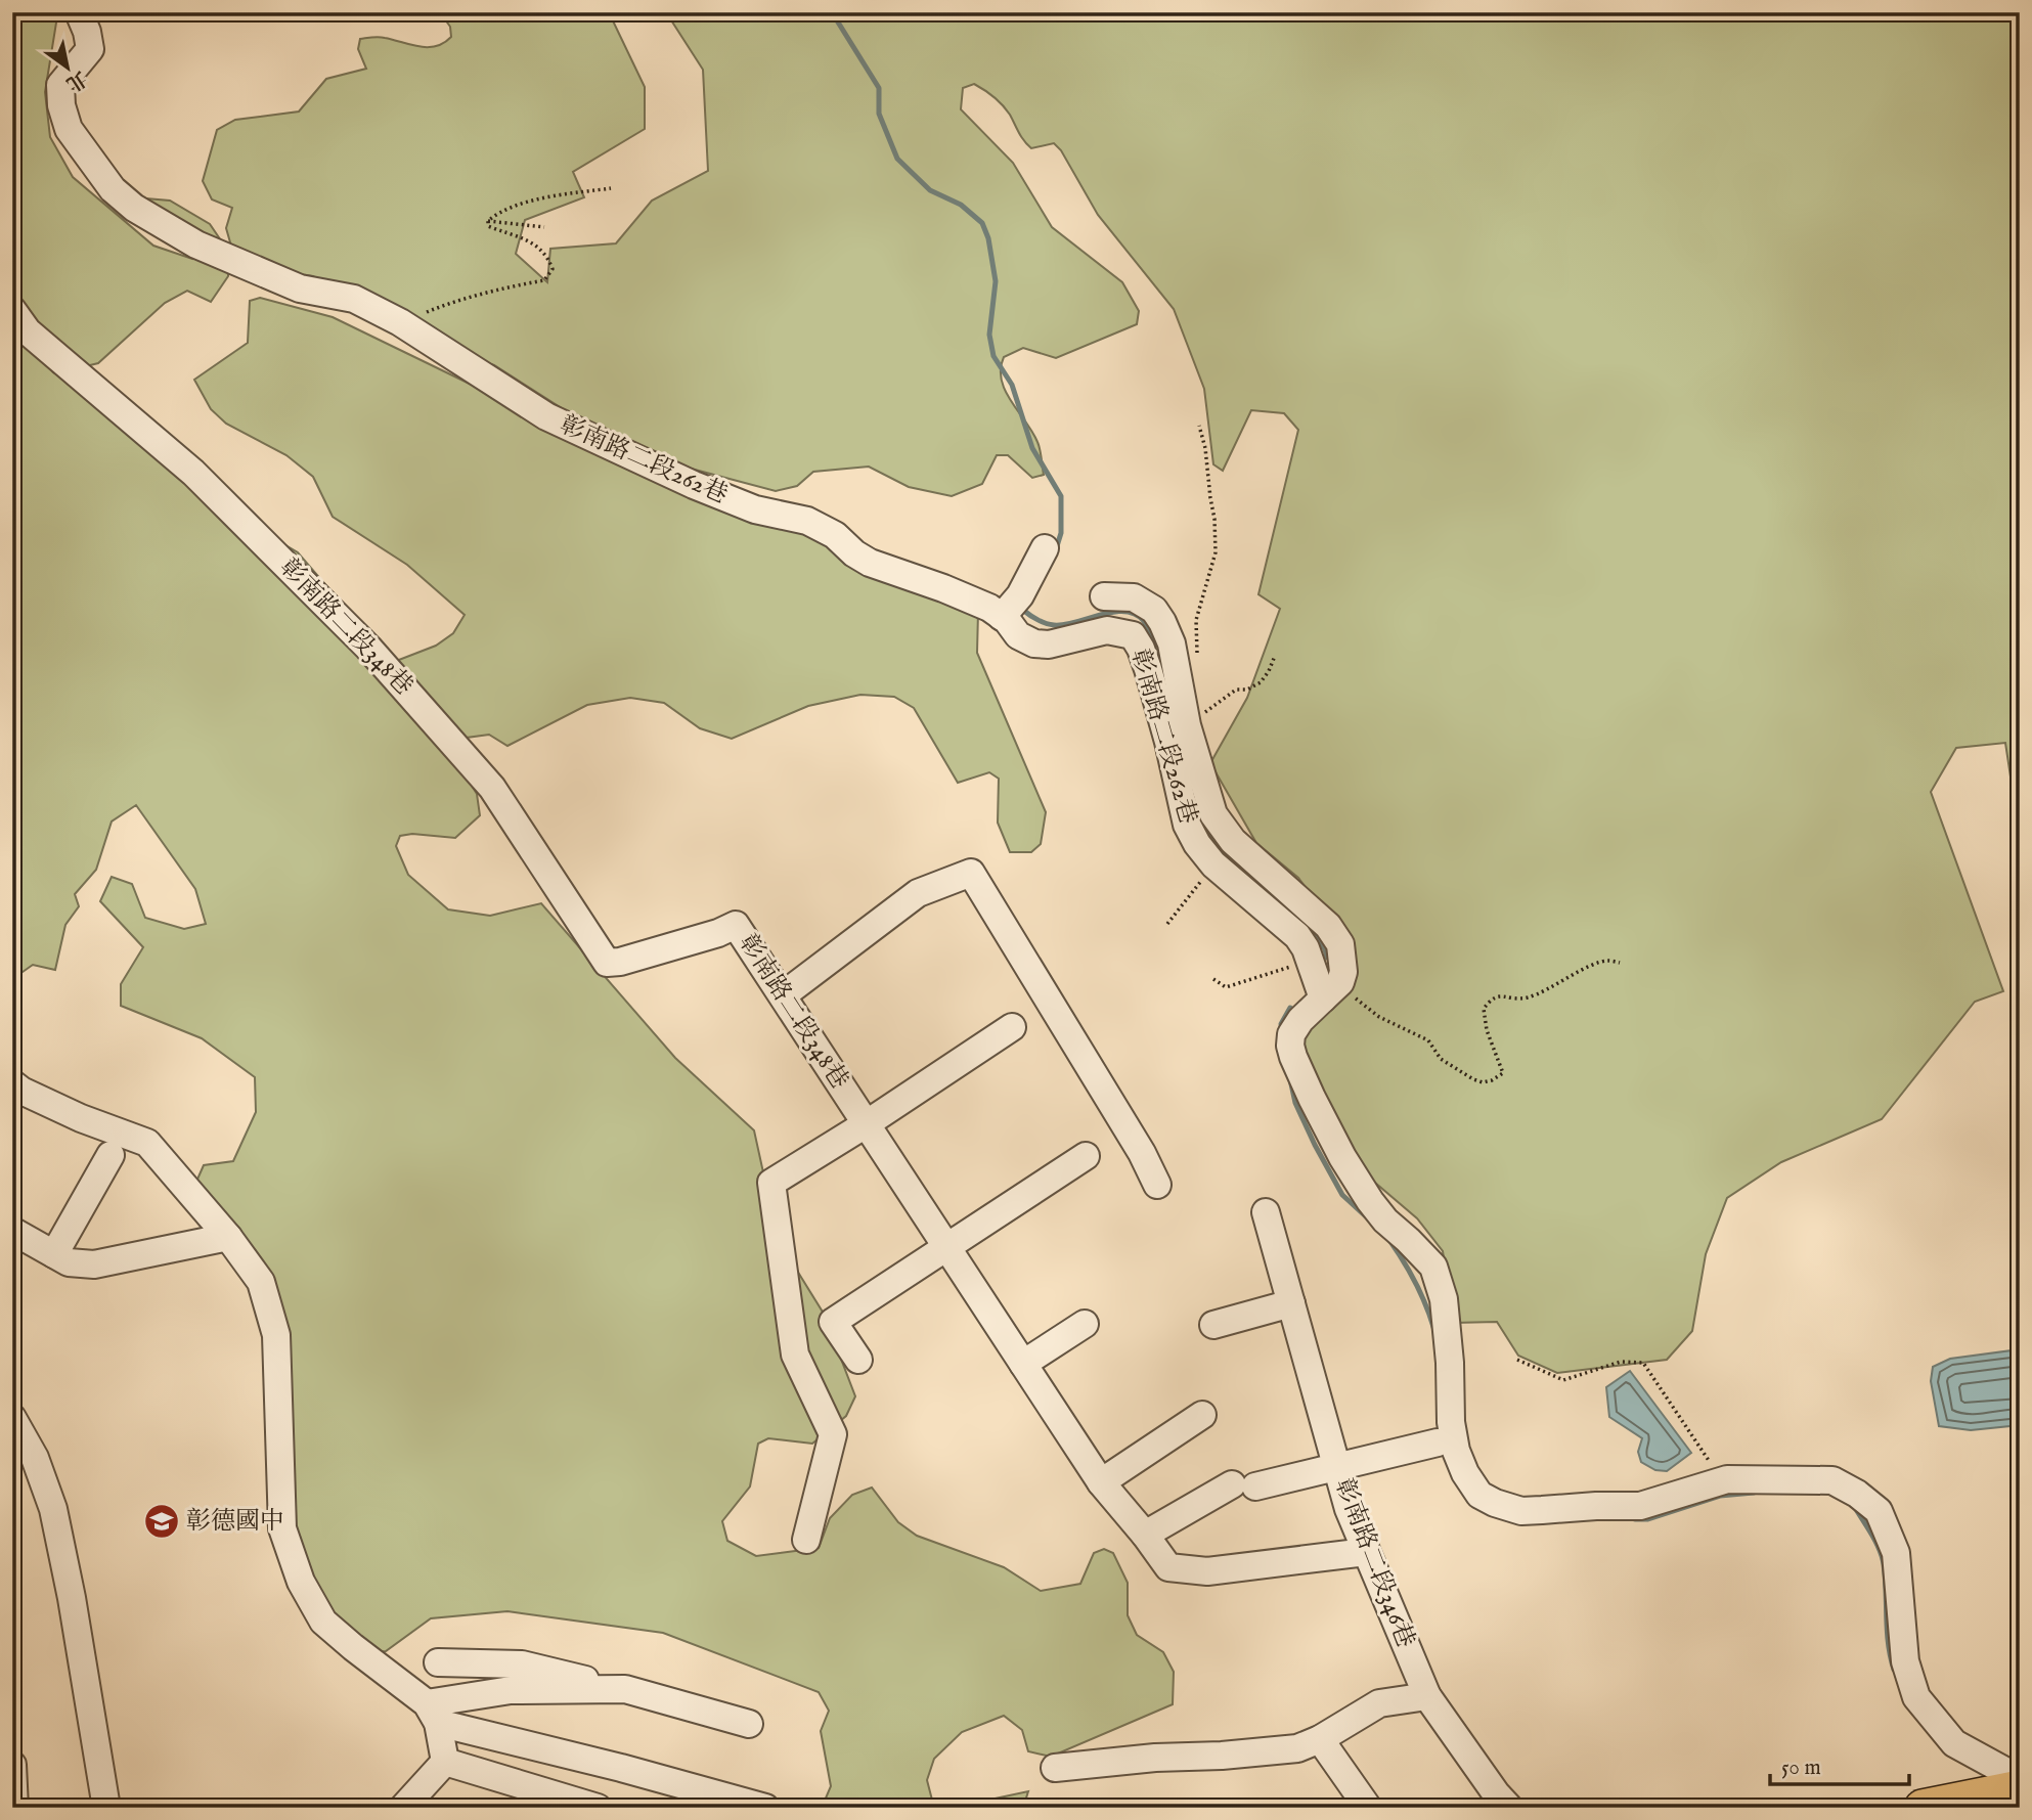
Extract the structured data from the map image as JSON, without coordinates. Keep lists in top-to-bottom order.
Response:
{
  "streets": {
    "street": ["彰南路二段262巷", "彰南路二段348巷", "彰南路二段346巷"]
  },
  "crossings": [
    ["彰南路二段348巷", "彰南路二段346巷"]
  ],
  "places": {
    "school or university": ["彰德國中"]
  },
  "scale_bar": "50 m",
  "north": "bottom right"
}
